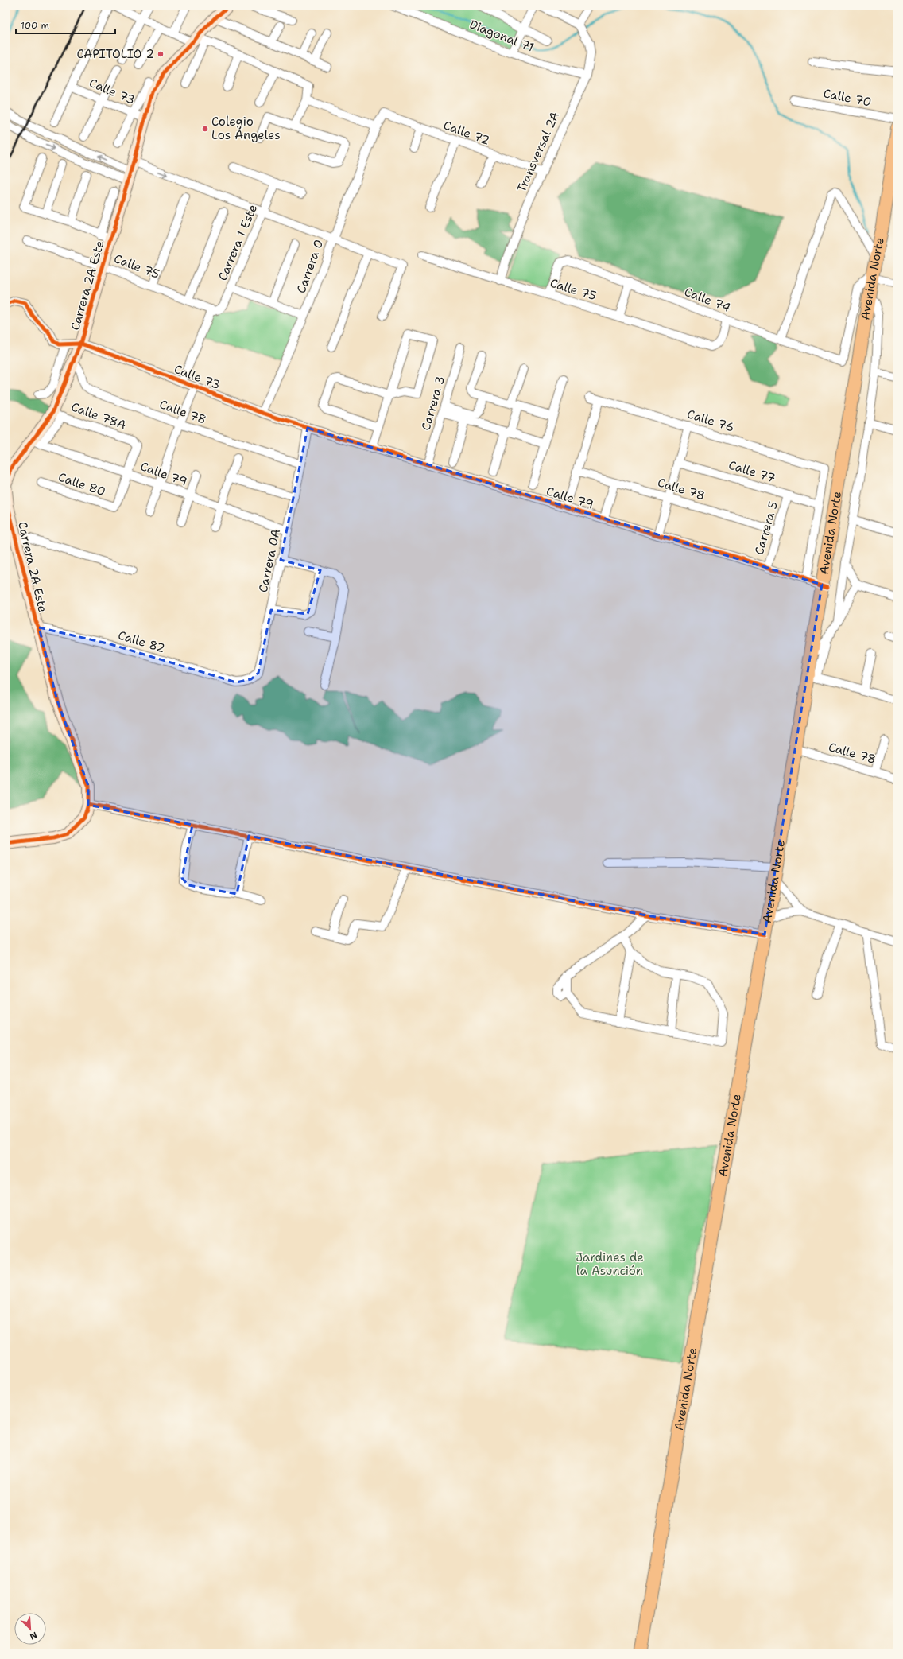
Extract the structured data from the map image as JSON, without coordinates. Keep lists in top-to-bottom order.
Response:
{
  "streets": {
    "main road": ["Avenida Norte"],
    "street": [
      "Diagonal 71",
      "Calle 73",
      "Calle 70",
      "Calle 72",
      "Transversal 2A",
      "Carrera 1 Este",
      "Calle 75",
      "Carrera 0",
      "Carrera 2A Este",
      "Calle 74",
      "Carrera 3",
      "Calle 78",
      "Calle 78A",
      "Calle 76",
      "Calle 77",
      "Calle 79",
      "Calle 80",
      "Carrera 5",
      "Carrera 0A",
      "Calle 82"
    ]
  },
  "crossings": [
    ["Diagonal 71", "Transversal 2A"],
    ["Calle 73", "Carrera 1 Este"],
    ["Calle 73", "Carrera 0"],
    ["Calle 73", "Carrera 2A Este"],
    ["Calle 73", "Calle 79"],
    ["Calle 73", "Carrera 0A"],
    ["Calle 72", "Transversal 2A"],
    ["Calle 72", "Carrera 0"],
    ["Transversal 2A", "Calle 75"],
    ["Carrera 1 Este", "Calle 75"],
    ["Calle 75", "Carrera 2A Este"],
    ["Calle 75", "Calle 74"],
    ["Avenida Norte", "Calle 74"],
    ["Avenida Norte", "Calle 78"],
    ["Avenida Norte", "Calle 79"],
    ["Carrera 2A Este", "Calle 78"],
    ["Carrera 2A Este", "Calle 78A"],
    ["Carrera 2A Este", "Calle 79"],
    ["Carrera 2A Este", "Calle 82"],
    ["Carrera 3", "Calle 79"],
    ["Calle 78", "Carrera 5"],
    ["Calle 78", "Carrera 0A"],
    ["Calle 78A", "Calle 79"],
    ["Calle 78A", "Calle 80"],
    ["Calle 76", "Calle 77"],
    ["Calle 77", "Carrera 5"],
    ["Calle 79", "Calle 80"],
    ["Calle 79", "Carrera 5"],
    ["Calle 79", "Carrera 0A"],
    ["Carrera 0A", "Calle 82"]
  ],
  "parks": ["Jardines de la Asunción"],
  "places": ["CAPITOLIO 2", "Colegio Los Ángeles"],
  "scale_bar": "100 m",
  "north": "bottom right"
}
